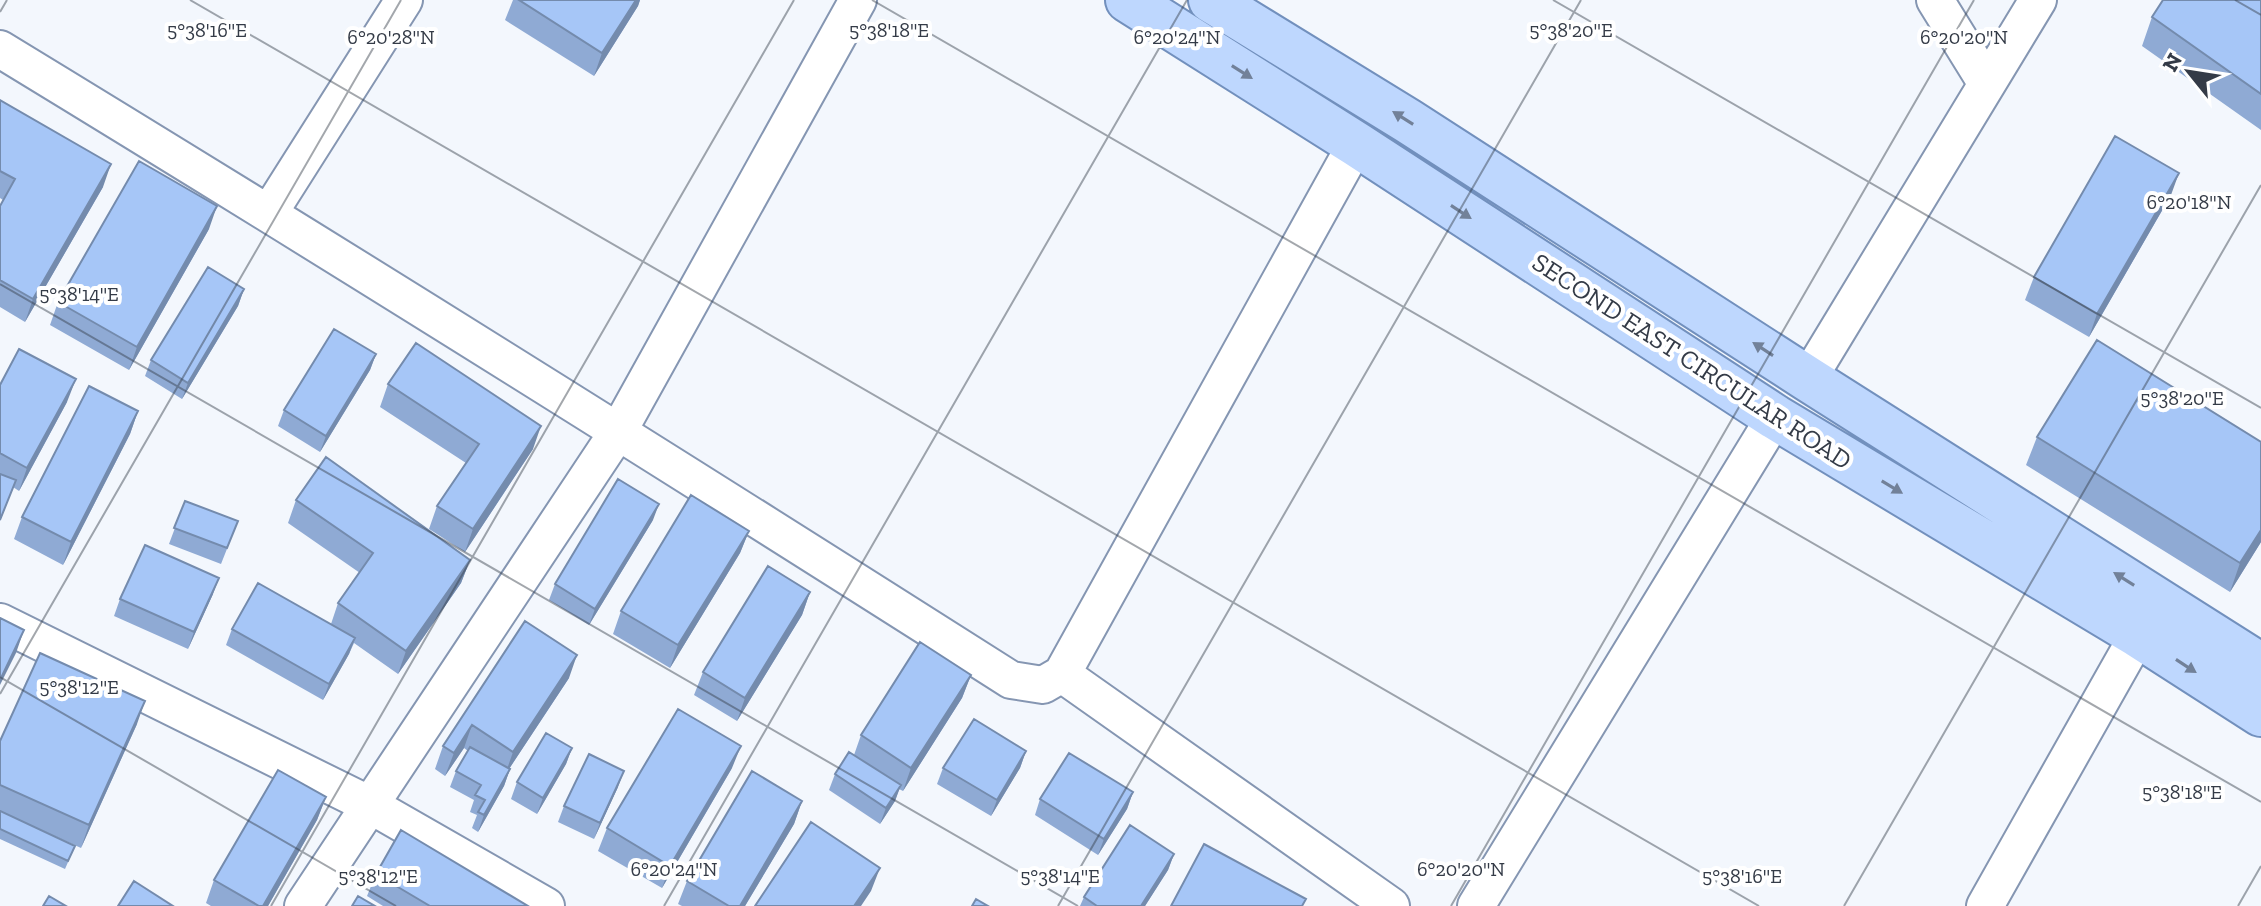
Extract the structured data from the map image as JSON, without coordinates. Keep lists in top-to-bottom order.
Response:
{
  "streets": {
    "main road": ["SECOND EAST CIRCULAR ROAD"]
  },
  "north": "top left",
  "coordinates": [
    "5°38'16\"E",
    "5°38'18\"E",
    "5°38'20\"E",
    "6°20'24\"N",
    "6°20'20\"N",
    "6°20'28\"N",
    "6°20'18\"N",
    "5°38'14\"E",
    "5°38'12\"E"
  ]
}
